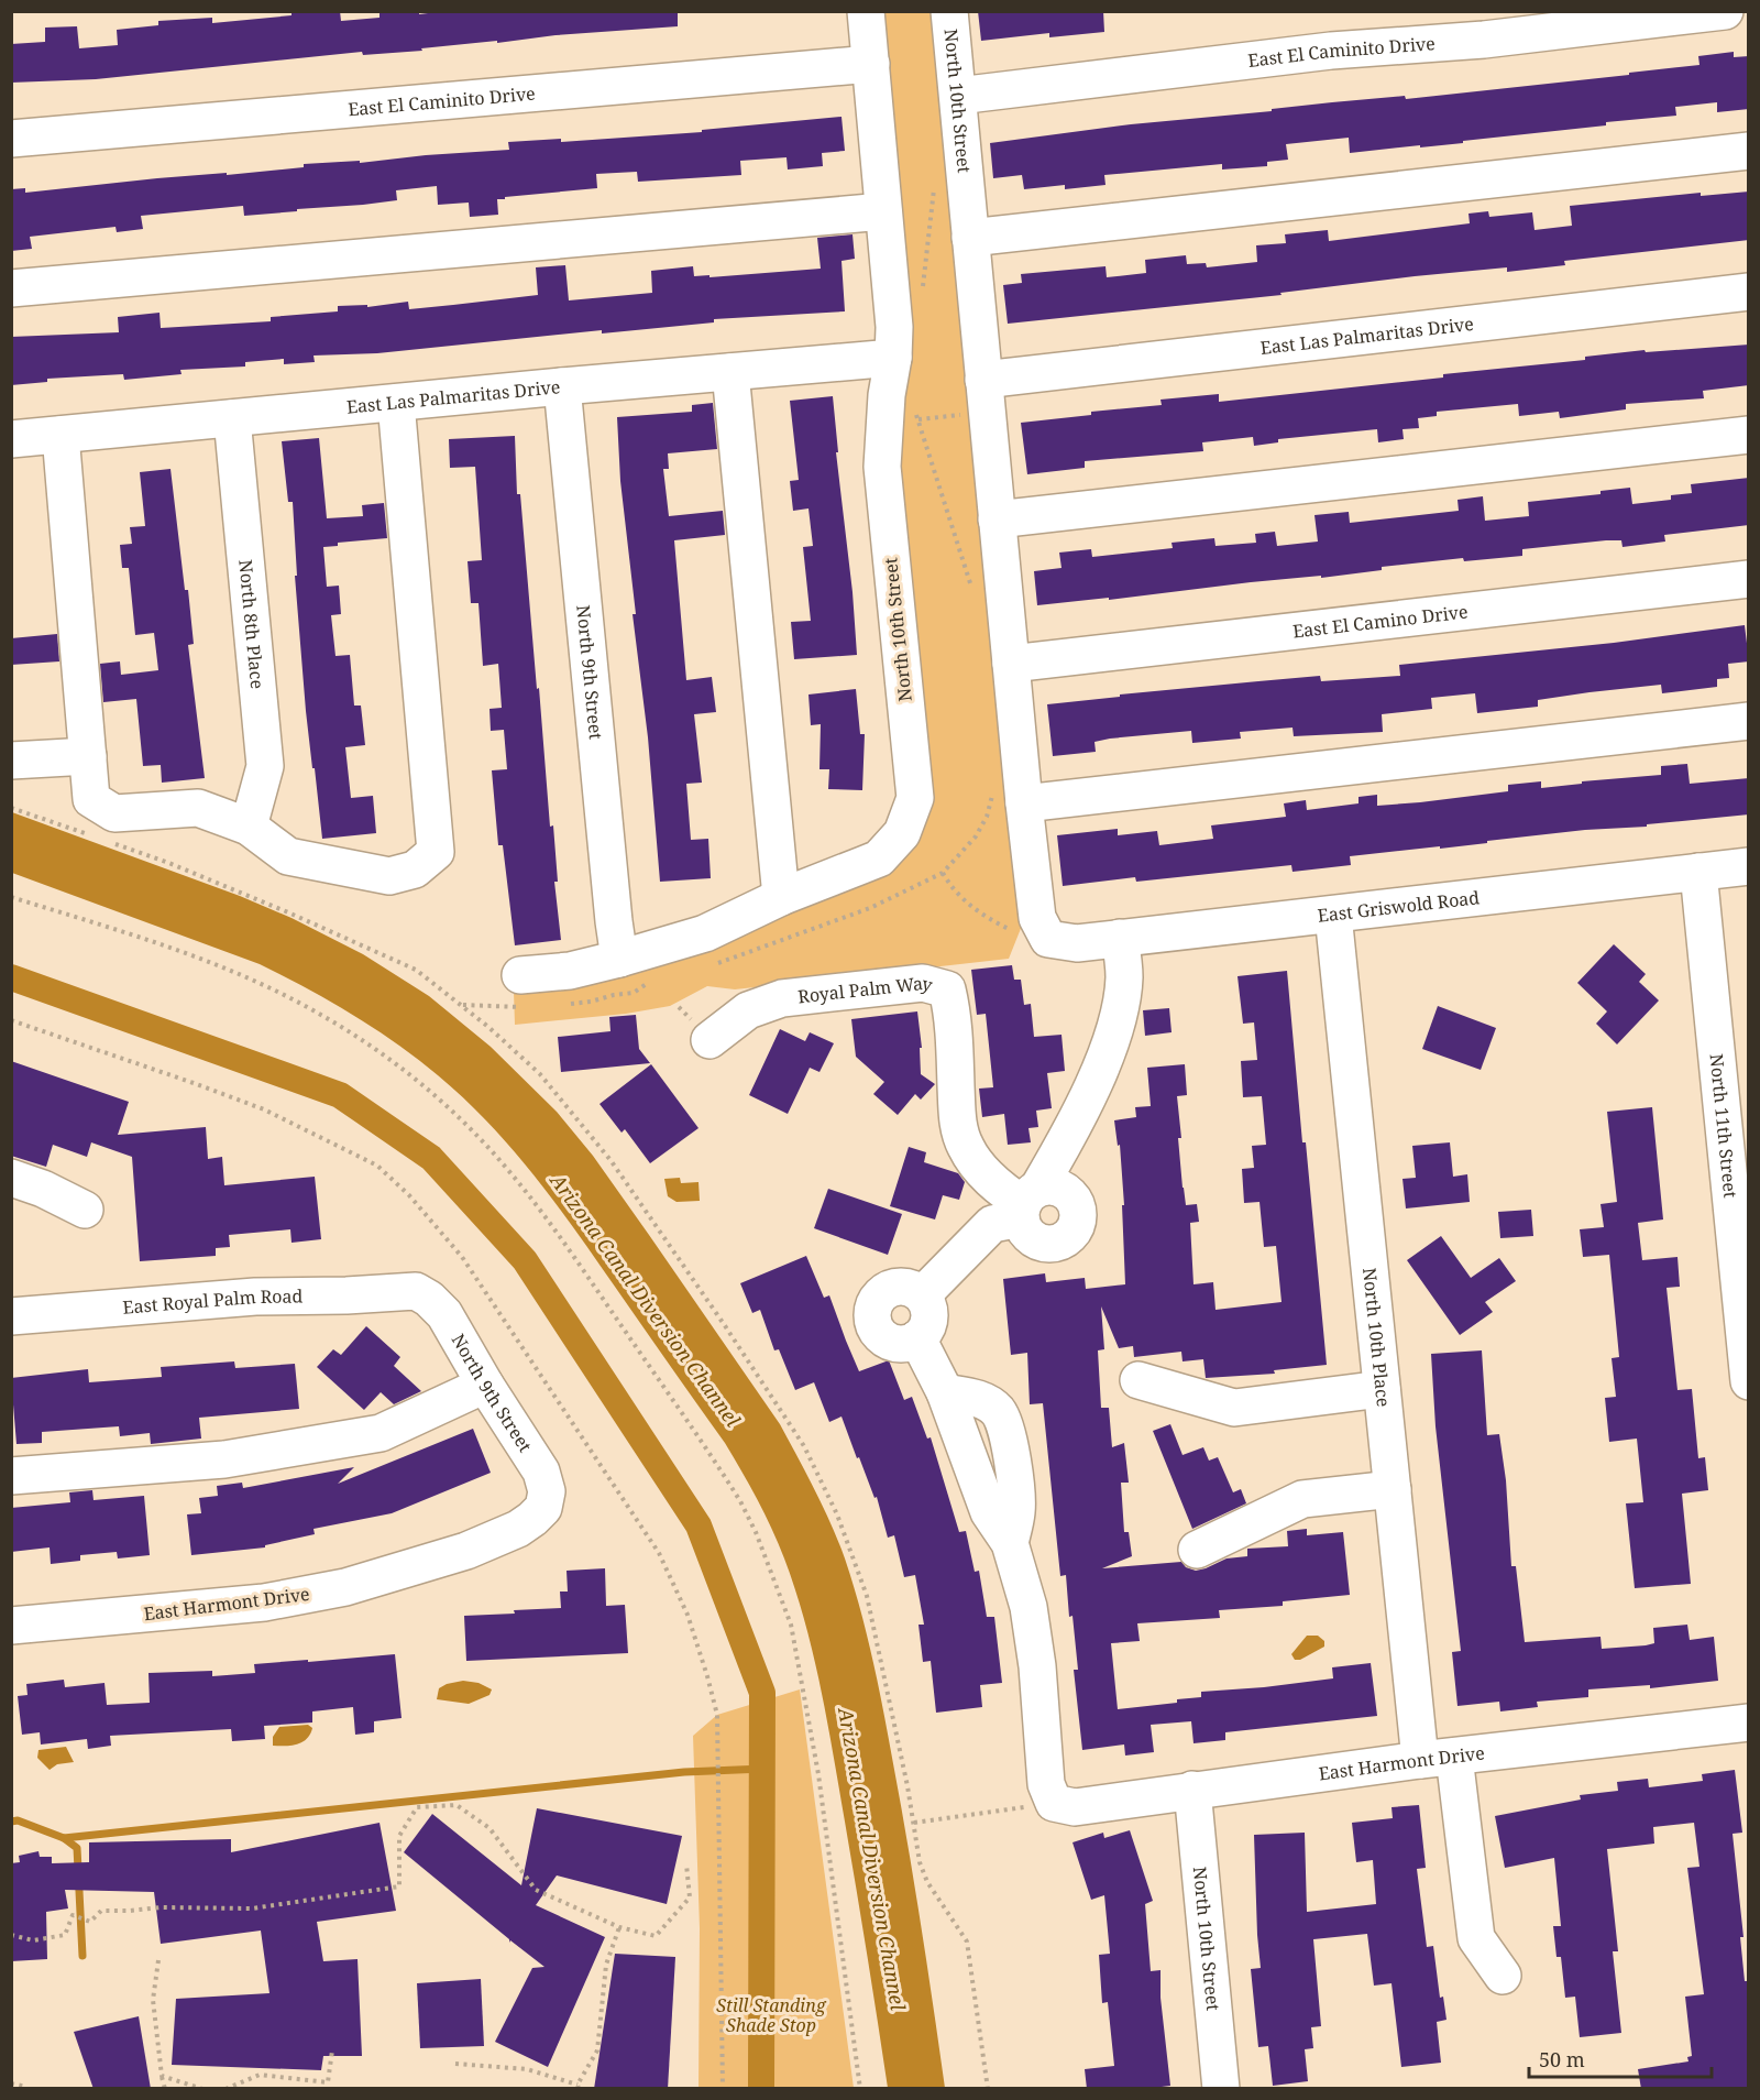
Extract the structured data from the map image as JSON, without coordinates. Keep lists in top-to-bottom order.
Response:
{
  "streets": {
    "street": [
      "East El Caminito Drive",
      "North 10th Street",
      "East Las Palmaritas Drive",
      "East El Camino Drive",
      "North 8th Place",
      "North 9th Street",
      "East Griswold Road",
      "Royal Palm Way",
      "North 11th Street",
      "East Royal Palm Road",
      "North 10th Place",
      "East Harmont Drive"
    ]
  },
  "crossings": [
    ["East El Caminito Drive", "North 10th Street"],
    ["North 10th Street", "East Las Palmaritas Drive"],
    ["North 10th Street", "East El Camino Drive"],
    ["North 10th Street", "North 9th Street"],
    ["North 10th Street", "East Griswold Road"],
    ["North 10th Street", "East Harmont Drive"],
    ["East Las Palmaritas Drive", "North 8th Place"],
    ["East Las Palmaritas Drive", "North 9th Street"],
    ["North 9th Street", "East Royal Palm Road"],
    ["North 9th Street", "East Harmont Drive"],
    ["East Griswold Road", "North 11th Street"],
    ["East Griswold Road", "North 10th Place"],
    ["North 10th Place", "East Harmont Drive"]
  ],
  "water": ["Arizona Canal Diversion Channel"],
  "parks": ["Still Standing Shade Stop"],
  "scale_bar": "50 m"
}
